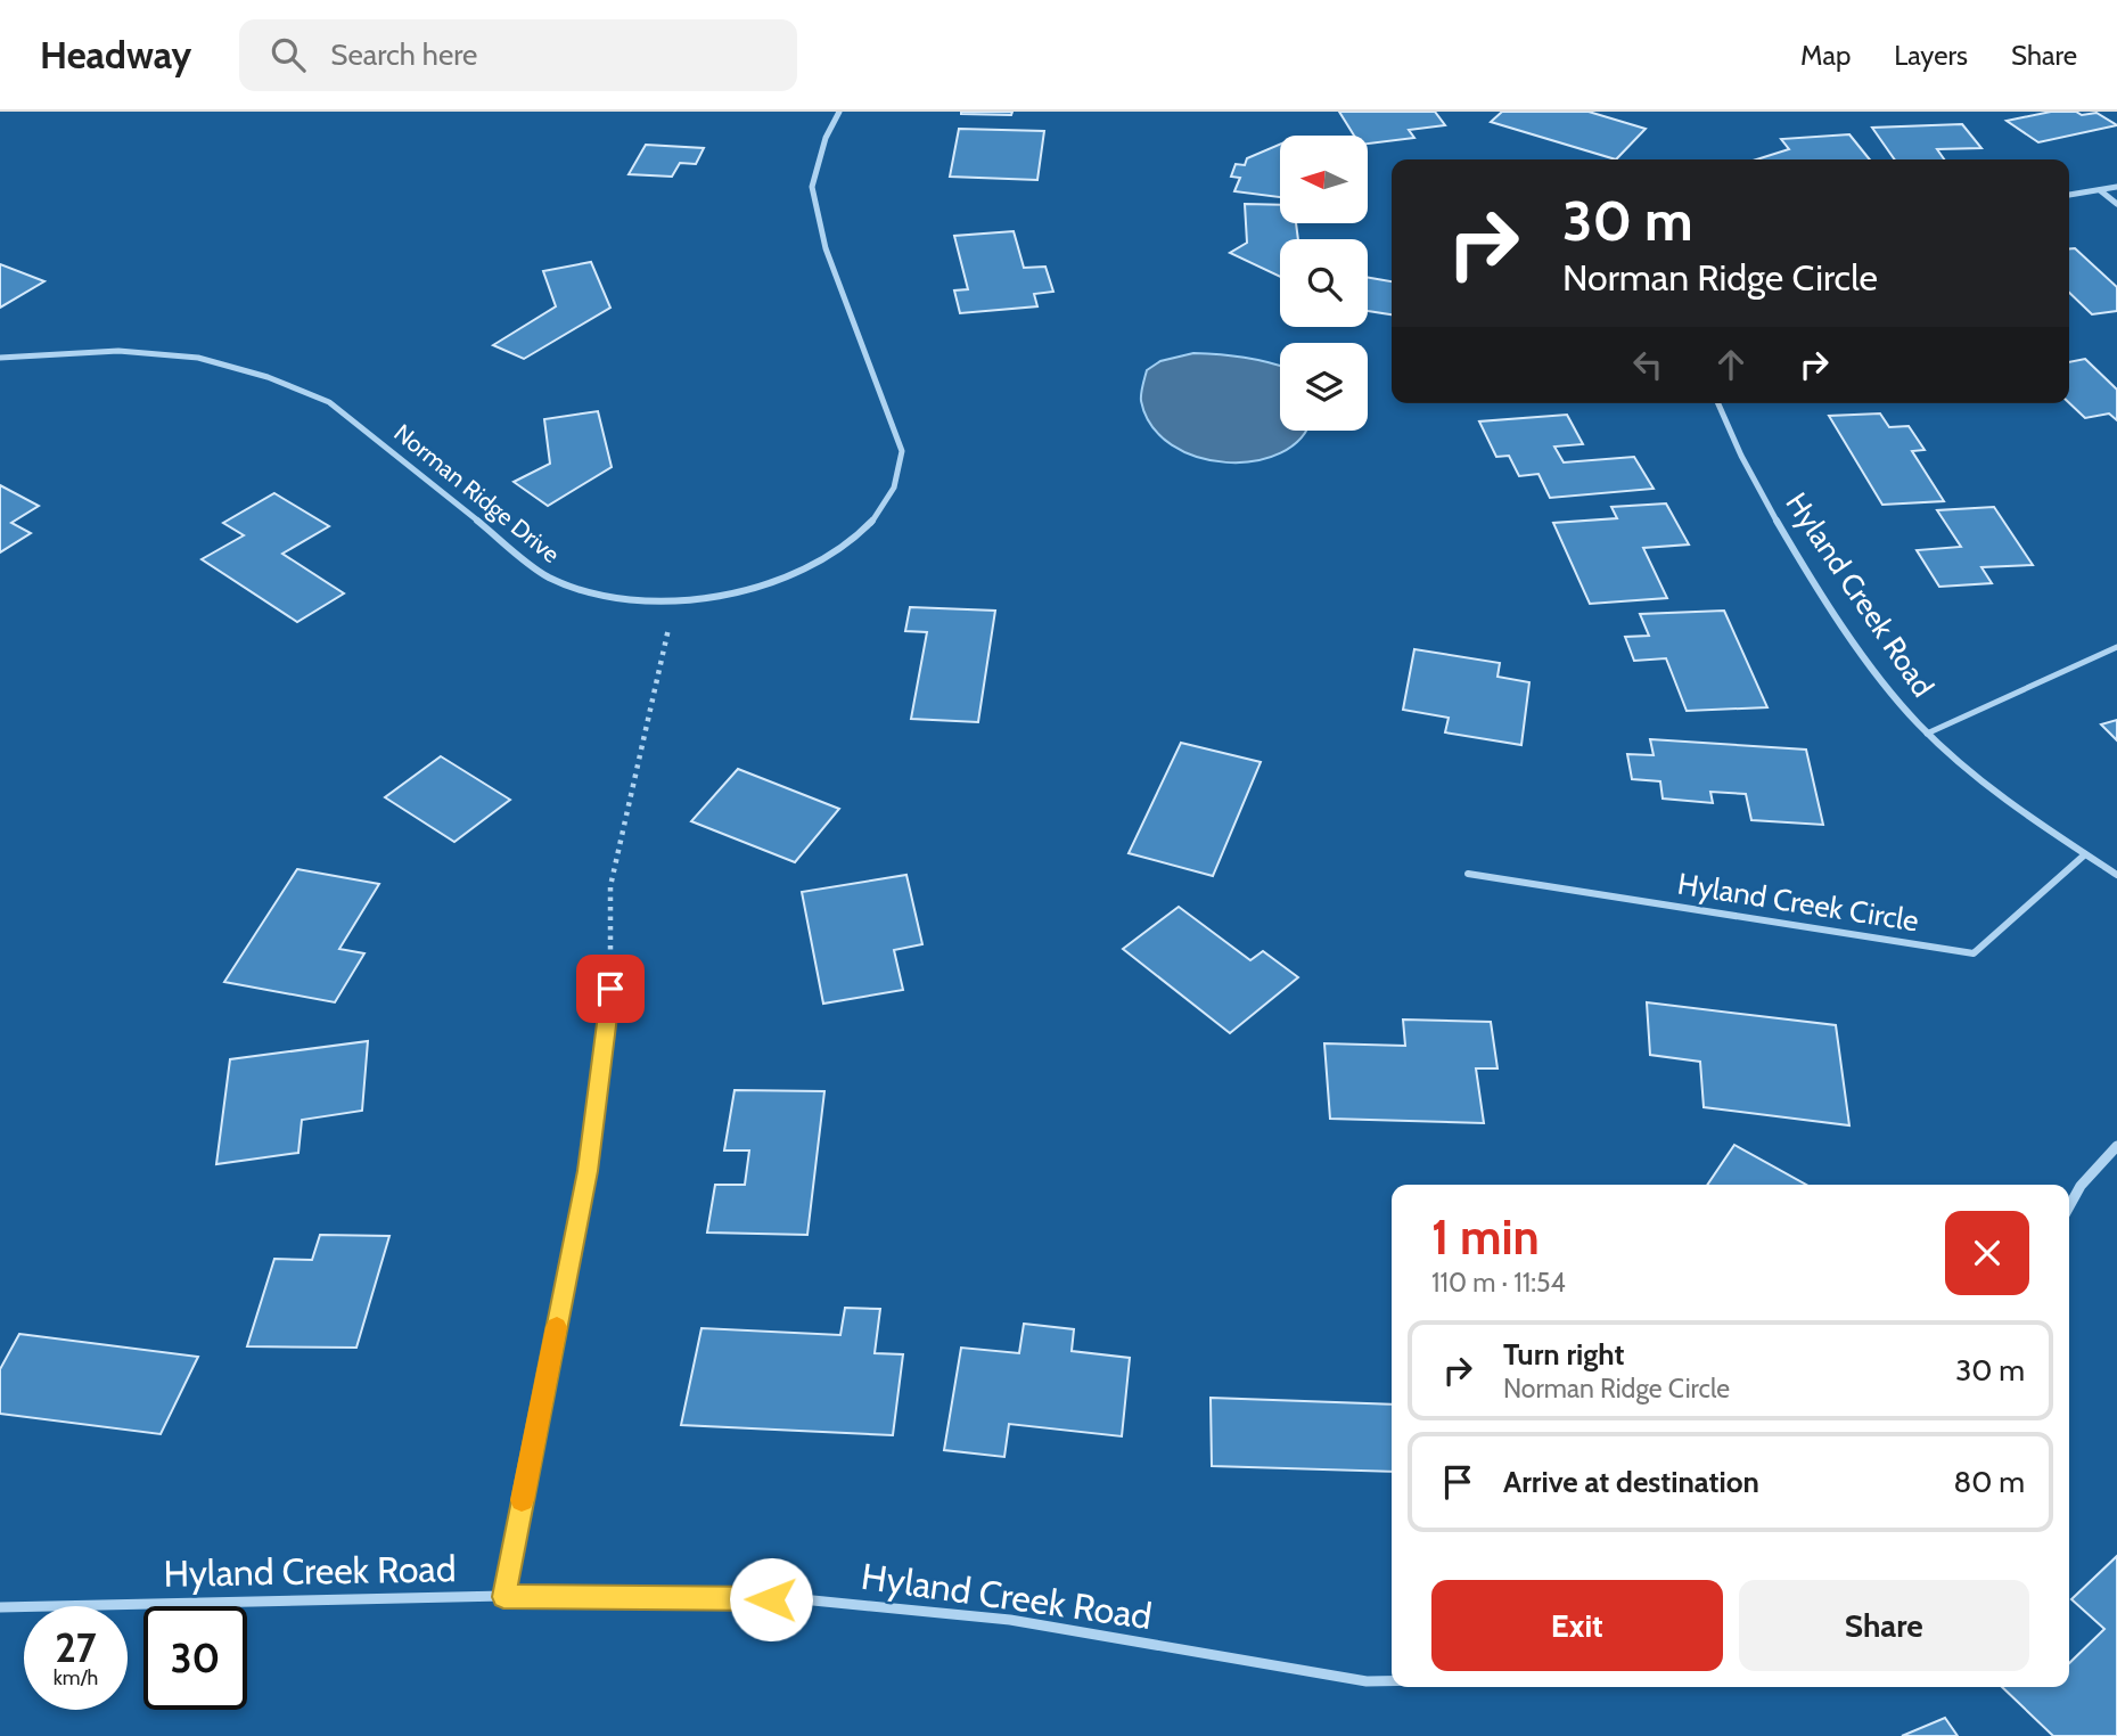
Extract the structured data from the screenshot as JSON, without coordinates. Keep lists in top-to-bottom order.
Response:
{
  "streets": {
    "street": ["Norman Ridge Drive", "Hyland Creek Road", "Hyland Creek Circle"]
  },
  "crossings": [
    ["Hyland Creek Road", "Hyland Creek Circle"]
  ],
  "north": "left",
  "page": {
    "header": "Headway",
    "search": "Search here",
    "nav": ["Map", "Layers", "Share"],
    "turn": ["30 m", "Norman Ridge Circle"],
    "heading": ["1 min", "110 m · 11:54"],
    "list": [
      {
        "name": "Turn right",
        "note": "Norman Ridge Circle",
        "value": "30 m"
      },
      {
        "name": "Arrive at destination",
        "value": "80 m"
      }
    ],
    "buttons": ["Exit", "Share"],
    "speed": "27 km/h",
    "limit": "30"
  }
}
